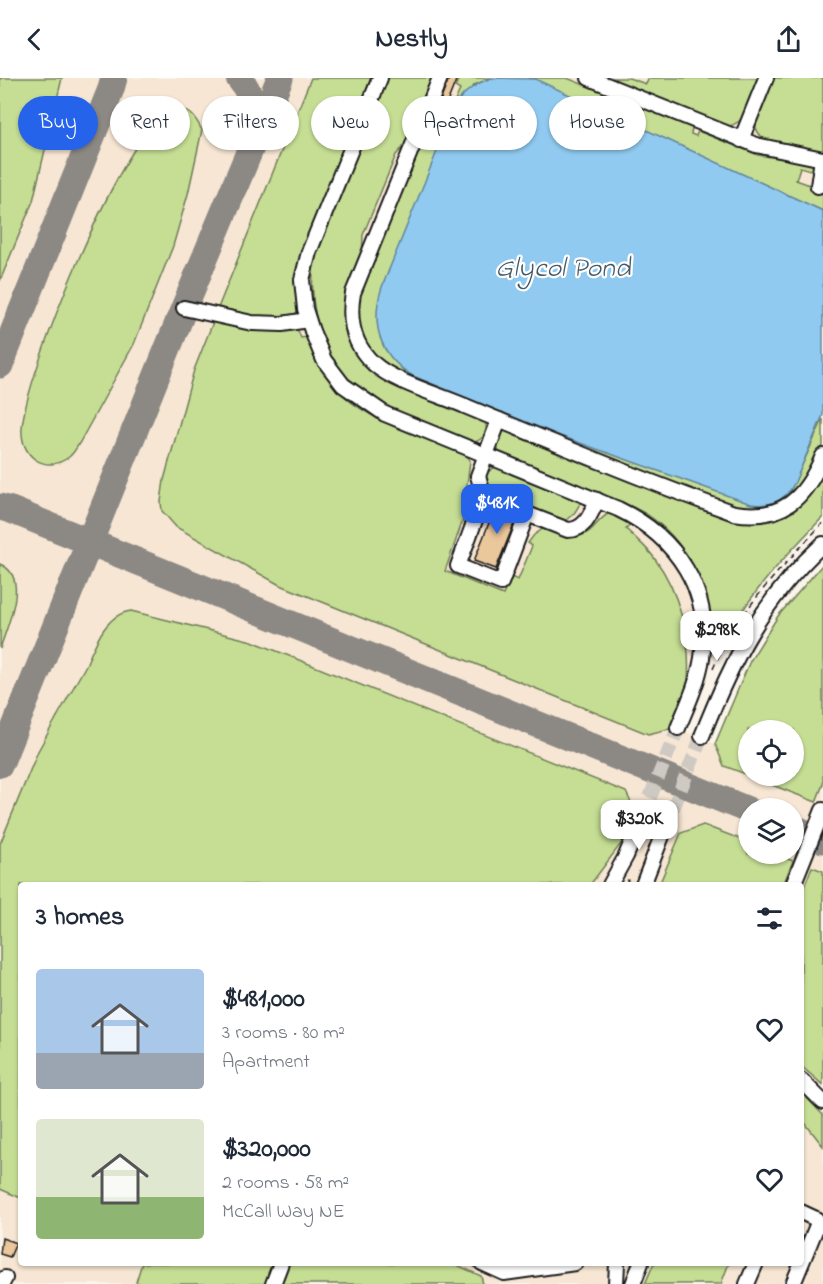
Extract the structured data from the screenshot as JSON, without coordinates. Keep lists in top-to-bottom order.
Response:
{
  "water": ["Glycol Pond"],
  "page": {
    "header": "Nestly",
    "chip": [
      "Buy",
      "Rent",
      "Filters",
      "New",
      "Apartment",
      "House"
    ],
    "price": ["$481K", "$298K", "$320K"],
    "heading": "3 homes",
    "list": [
      {
        "name": "$481,000",
        "note": "3 rooms · 80 m² · Apartment"
      },
      {
        "name": "$320,000",
        "note": "2 rooms · 58 m² · McCall Way NE"
      }
    ]
  }
}
